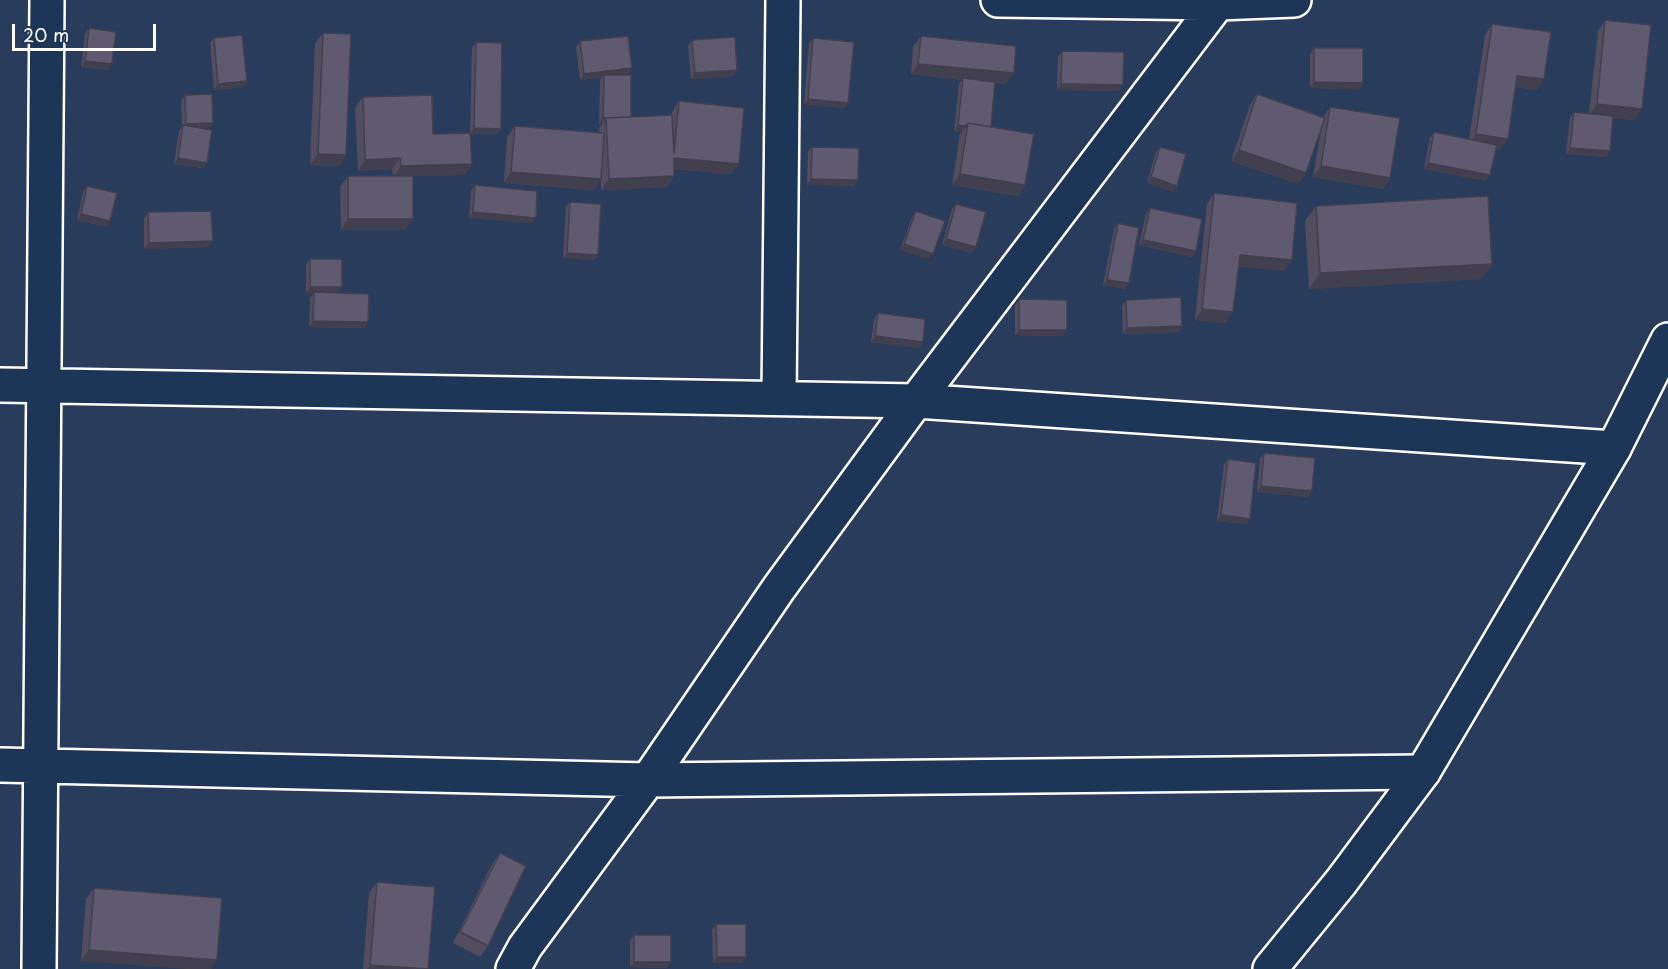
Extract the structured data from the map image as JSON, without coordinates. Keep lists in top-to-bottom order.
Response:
{
  "scale_bar": "20 m"
}
